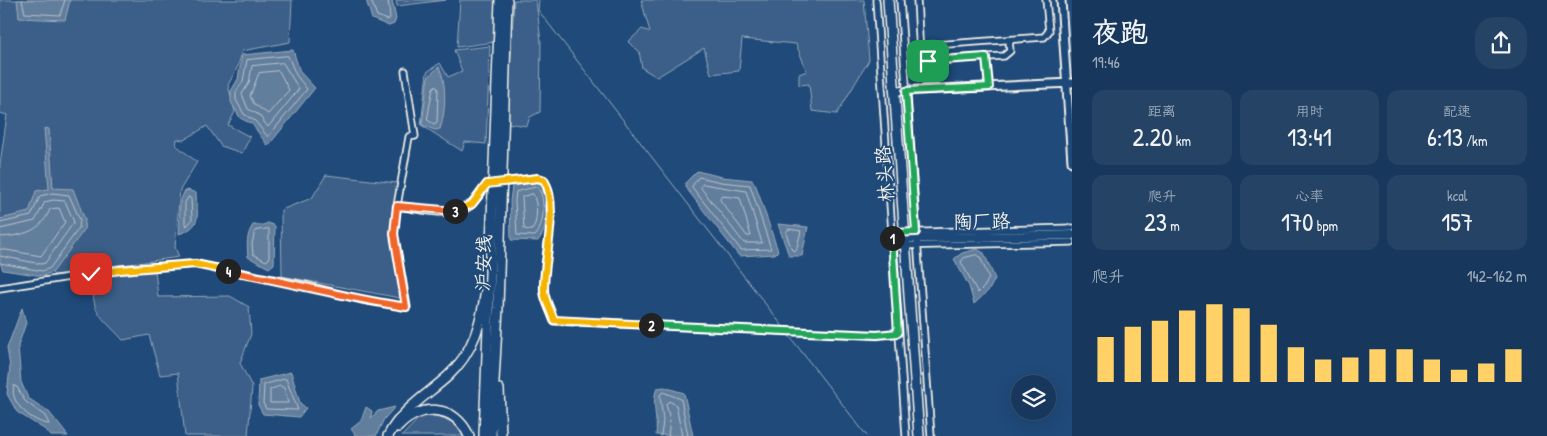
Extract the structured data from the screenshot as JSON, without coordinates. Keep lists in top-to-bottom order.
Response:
{
  "streets": {
    "main road": ["林头路", "陶厂路", "沪安线"]
  },
  "crossings": [
    ["林头路", "陶厂路"]
  ],
  "page": {
    "heading": ["夜跑", "19:46"],
    "stats": [
      ["距离", "2.20 km"],
      ["用时", "13:41"],
      ["配速", "6:13 /km"],
      ["爬升", "23 m"],
      ["心率", "170 bpm"],
      ["kcal", "157"]
    ],
    "pins": [
      "3",
      "1",
      "4",
      "2"
    ],
    "chart": ["爬升", "142–162 m"]
  }
}
